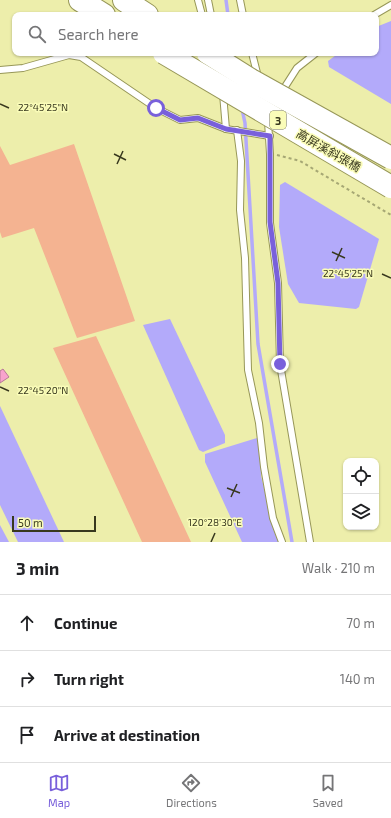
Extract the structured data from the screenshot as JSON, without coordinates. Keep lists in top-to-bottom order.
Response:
{
  "streets": {
    "highway": ["3", "高屏溪斜張橋"]
  },
  "scale_bar": "50 m",
  "page": {
    "search": "Search here",
    "scale": "50 m",
    "heading": ["3 min", "Walk · 210 m"],
    "list": [
      ["Continue", "70 m"],
      ["Turn right", "140 m"],
      "Arrive at destination"
    ],
    "nav": ["Map", "Directions", "Saved"]
  },
  "coordinates": ["22°45'25\"N", "22°45'20\"N", "120°28'30\"E"]
}
